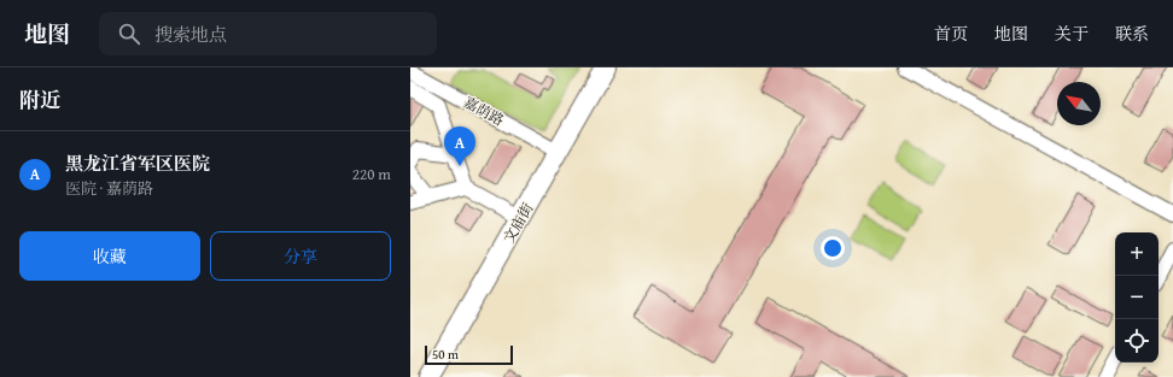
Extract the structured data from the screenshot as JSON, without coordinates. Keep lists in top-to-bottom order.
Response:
{
  "streets": {
    "main road": ["文庙街"],
    "street": ["嘉荫路"]
  },
  "crossings": [
    ["嘉荫路", "文庙街"]
  ],
  "scale_bar": "50 m",
  "north": "top left",
  "page": {
    "header": "地图",
    "search": "搜索地点",
    "nav": [
      "首页",
      "地图",
      "关于",
      "联系"
    ],
    "heading": "附近",
    "pins": "A",
    "list": [
      {
        "mark": "A",
        "name": "黑龙江省军区医院",
        "note": "医院 · 嘉荫路",
        "value": "220 m"
      }
    ],
    "buttons": ["收藏", "分享"],
    "map_buttons": ["+", "−"],
    "scale": "50 m"
  }
}
